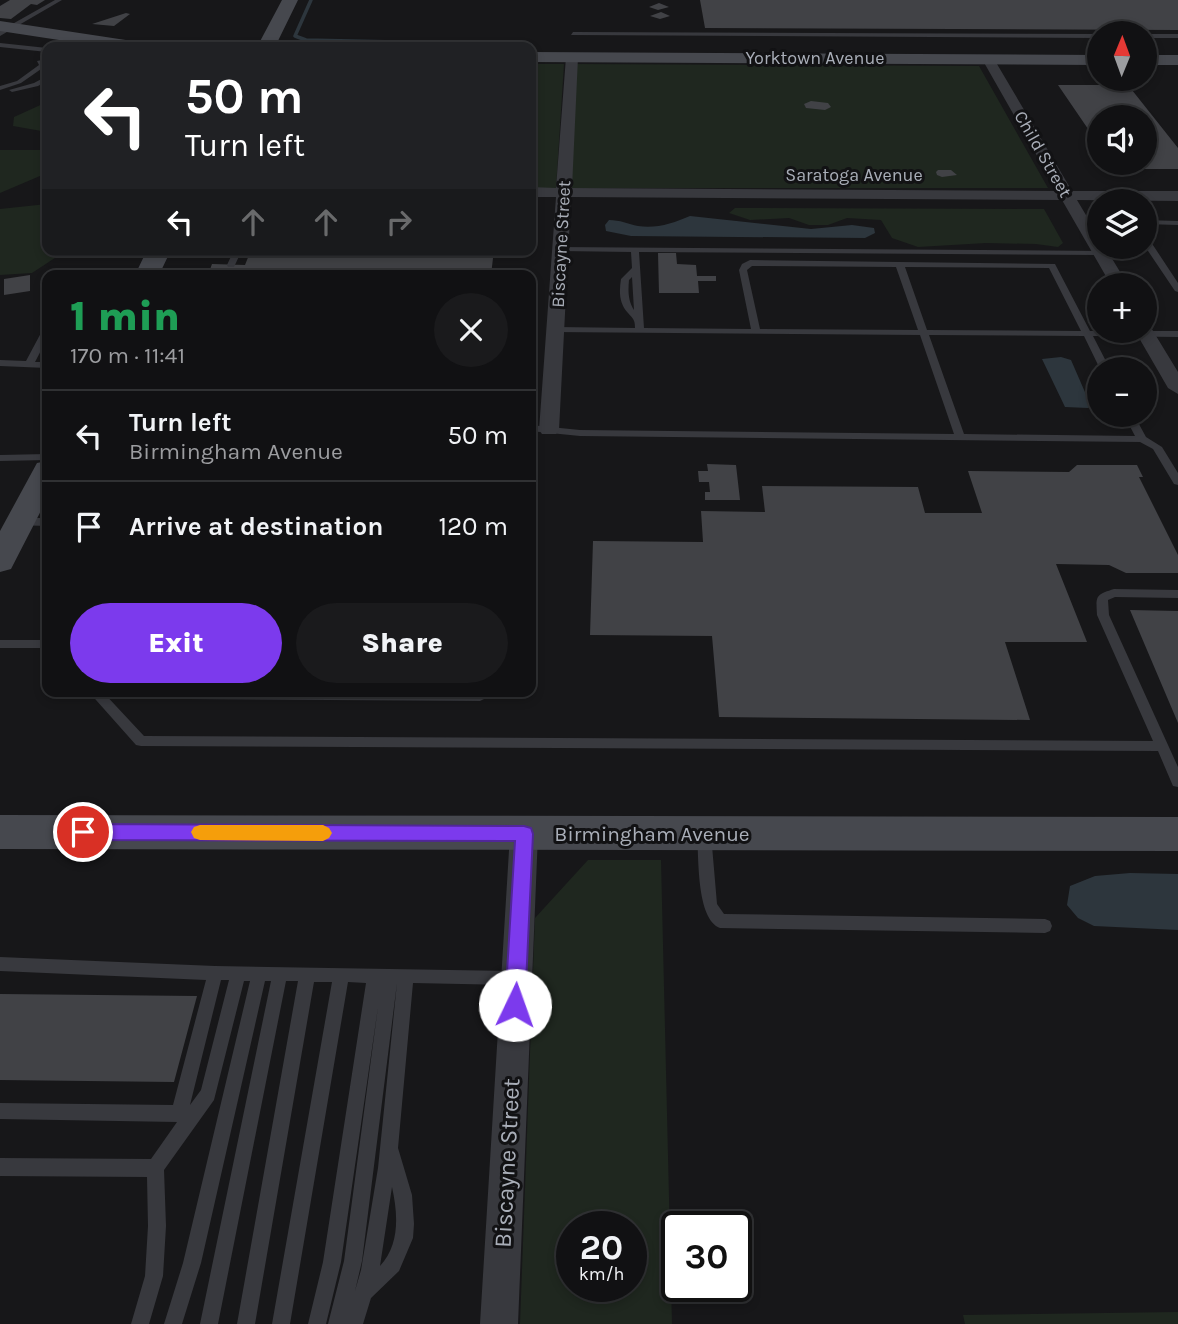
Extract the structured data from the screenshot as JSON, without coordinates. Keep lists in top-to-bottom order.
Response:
{
  "streets": {
    "main road": ["Yorktown Avenue", "Birmingham Avenue"],
    "street": ["Child Street", "Saratoga Avenue", "Biscayne Street"]
  },
  "crossings": [
    ["Yorktown Avenue", "Child Street"],
    ["Yorktown Avenue", "Biscayne Street"],
    ["Child Street", "Saratoga Avenue"],
    ["Saratoga Avenue", "Biscayne Street"],
    ["Biscayne Street", "Birmingham Avenue"]
  ],
  "north": "top",
  "page": {
    "map_buttons": ["+", "−"],
    "turn": ["50 m", "Turn left"],
    "heading": ["1 min", "170 m · 11:41"],
    "list": [
      {
        "name": "Turn left",
        "note": "Birmingham Avenue",
        "value": "50 m"
      },
      {
        "name": "Arrive at destination",
        "value": "120 m"
      }
    ],
    "buttons": ["Exit", "Share"],
    "speed": "20 km/h",
    "limit": "30"
  }
}
